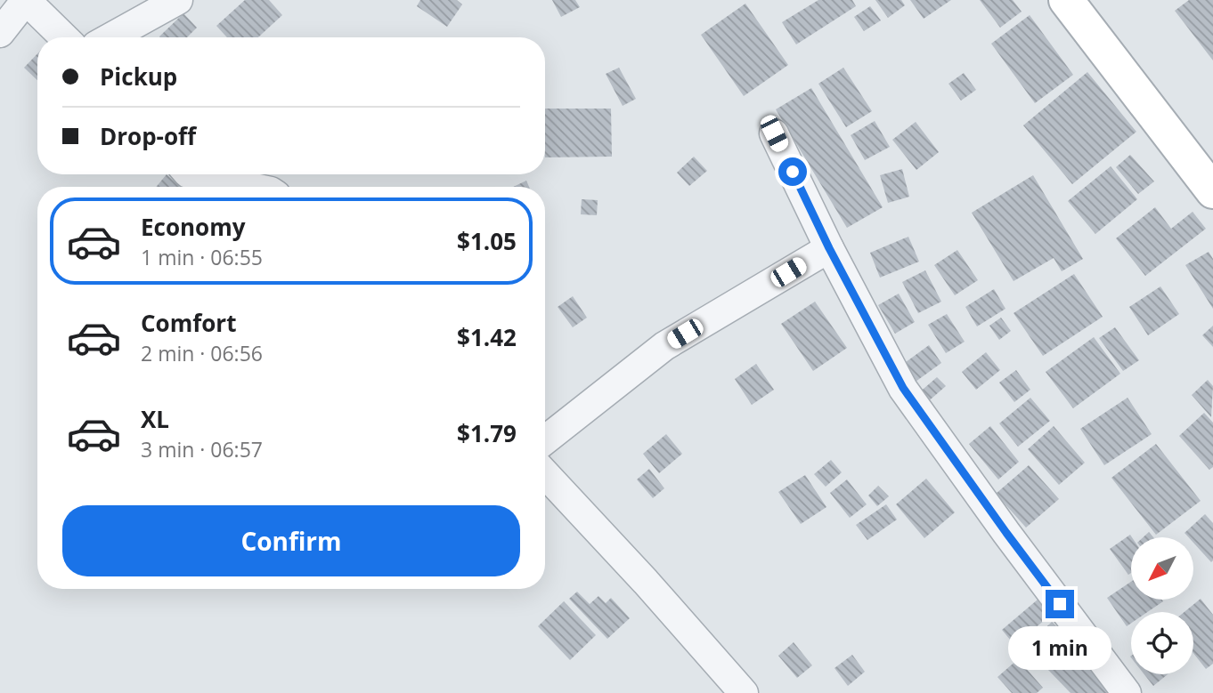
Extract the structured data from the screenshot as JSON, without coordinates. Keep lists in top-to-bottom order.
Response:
{
  "north": "bottom left",
  "page": {
    "banner": ["Pickup", "Drop-off"],
    "list": [
      {
        "name": "Economy",
        "note": "1 min · 06:55",
        "value": "$1.05"
      },
      {
        "name": "Comfort",
        "note": "2 min · 06:56",
        "value": "$1.42"
      },
      {
        "name": "XL",
        "note": "3 min · 06:57",
        "value": "$1.79"
      }
    ],
    "buttons": "Confirm",
    "bubble": "1 min"
  }
}
